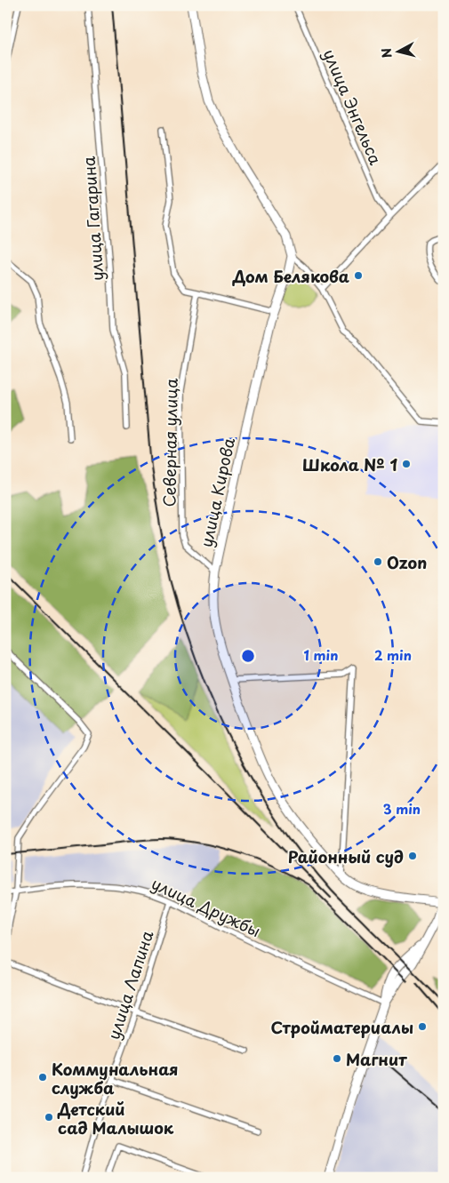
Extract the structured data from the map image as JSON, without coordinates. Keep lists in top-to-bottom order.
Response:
{
  "streets": {
    "main road": ["улица Кирова"],
    "street": [
      "улица Энгельса",
      "улица Гагарина",
      "Северная улица",
      "улица Дружбы",
      "улица Лапина"
    ]
  },
  "crossings": [
    ["Северная улица", "улица Кирова"],
    ["улица Дружбы", "улица Лапина"]
  ],
  "places": [
    "Дом Белякова",
    "Школа № 1",
    "Ozon",
    "Районный суд",
    "Стройматериалы",
    "Магнит",
    "Коммунальная служба",
    "Детский сад Малышок"
  ],
  "north": "left",
  "rings": ["1 min", "2 min", "3 min"]
}
